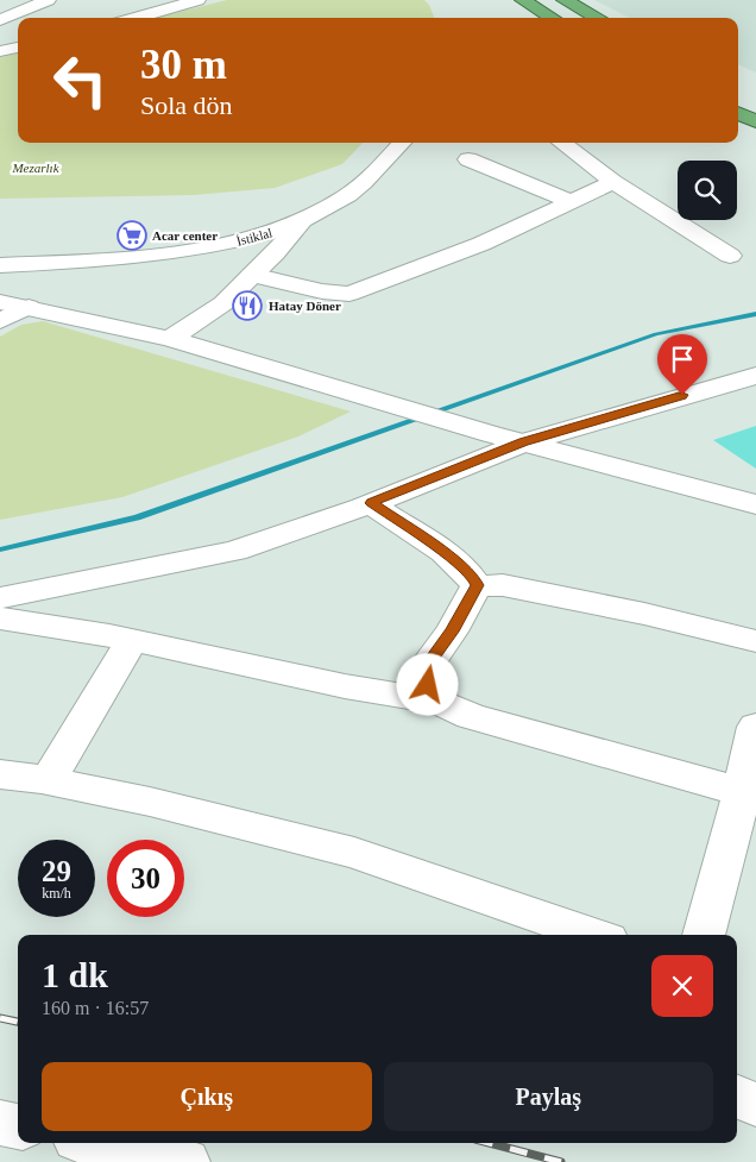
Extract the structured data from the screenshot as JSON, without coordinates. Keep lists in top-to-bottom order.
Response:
{
  "streets": {
    "street": ["İstiklal"]
  },
  "parks": ["Mezarlık"],
  "places": {
    "supermarket": ["Acar center"],
    "restaurant": ["Hatay Döner"]
  },
  "page": {
    "turn": ["30 m", "Sola dön"],
    "speed": "29 km/h",
    "limit": "30",
    "heading": ["1 dk", "160 m · 16:57"],
    "buttons": ["Çıkış", "Paylaş"]
  }
}
